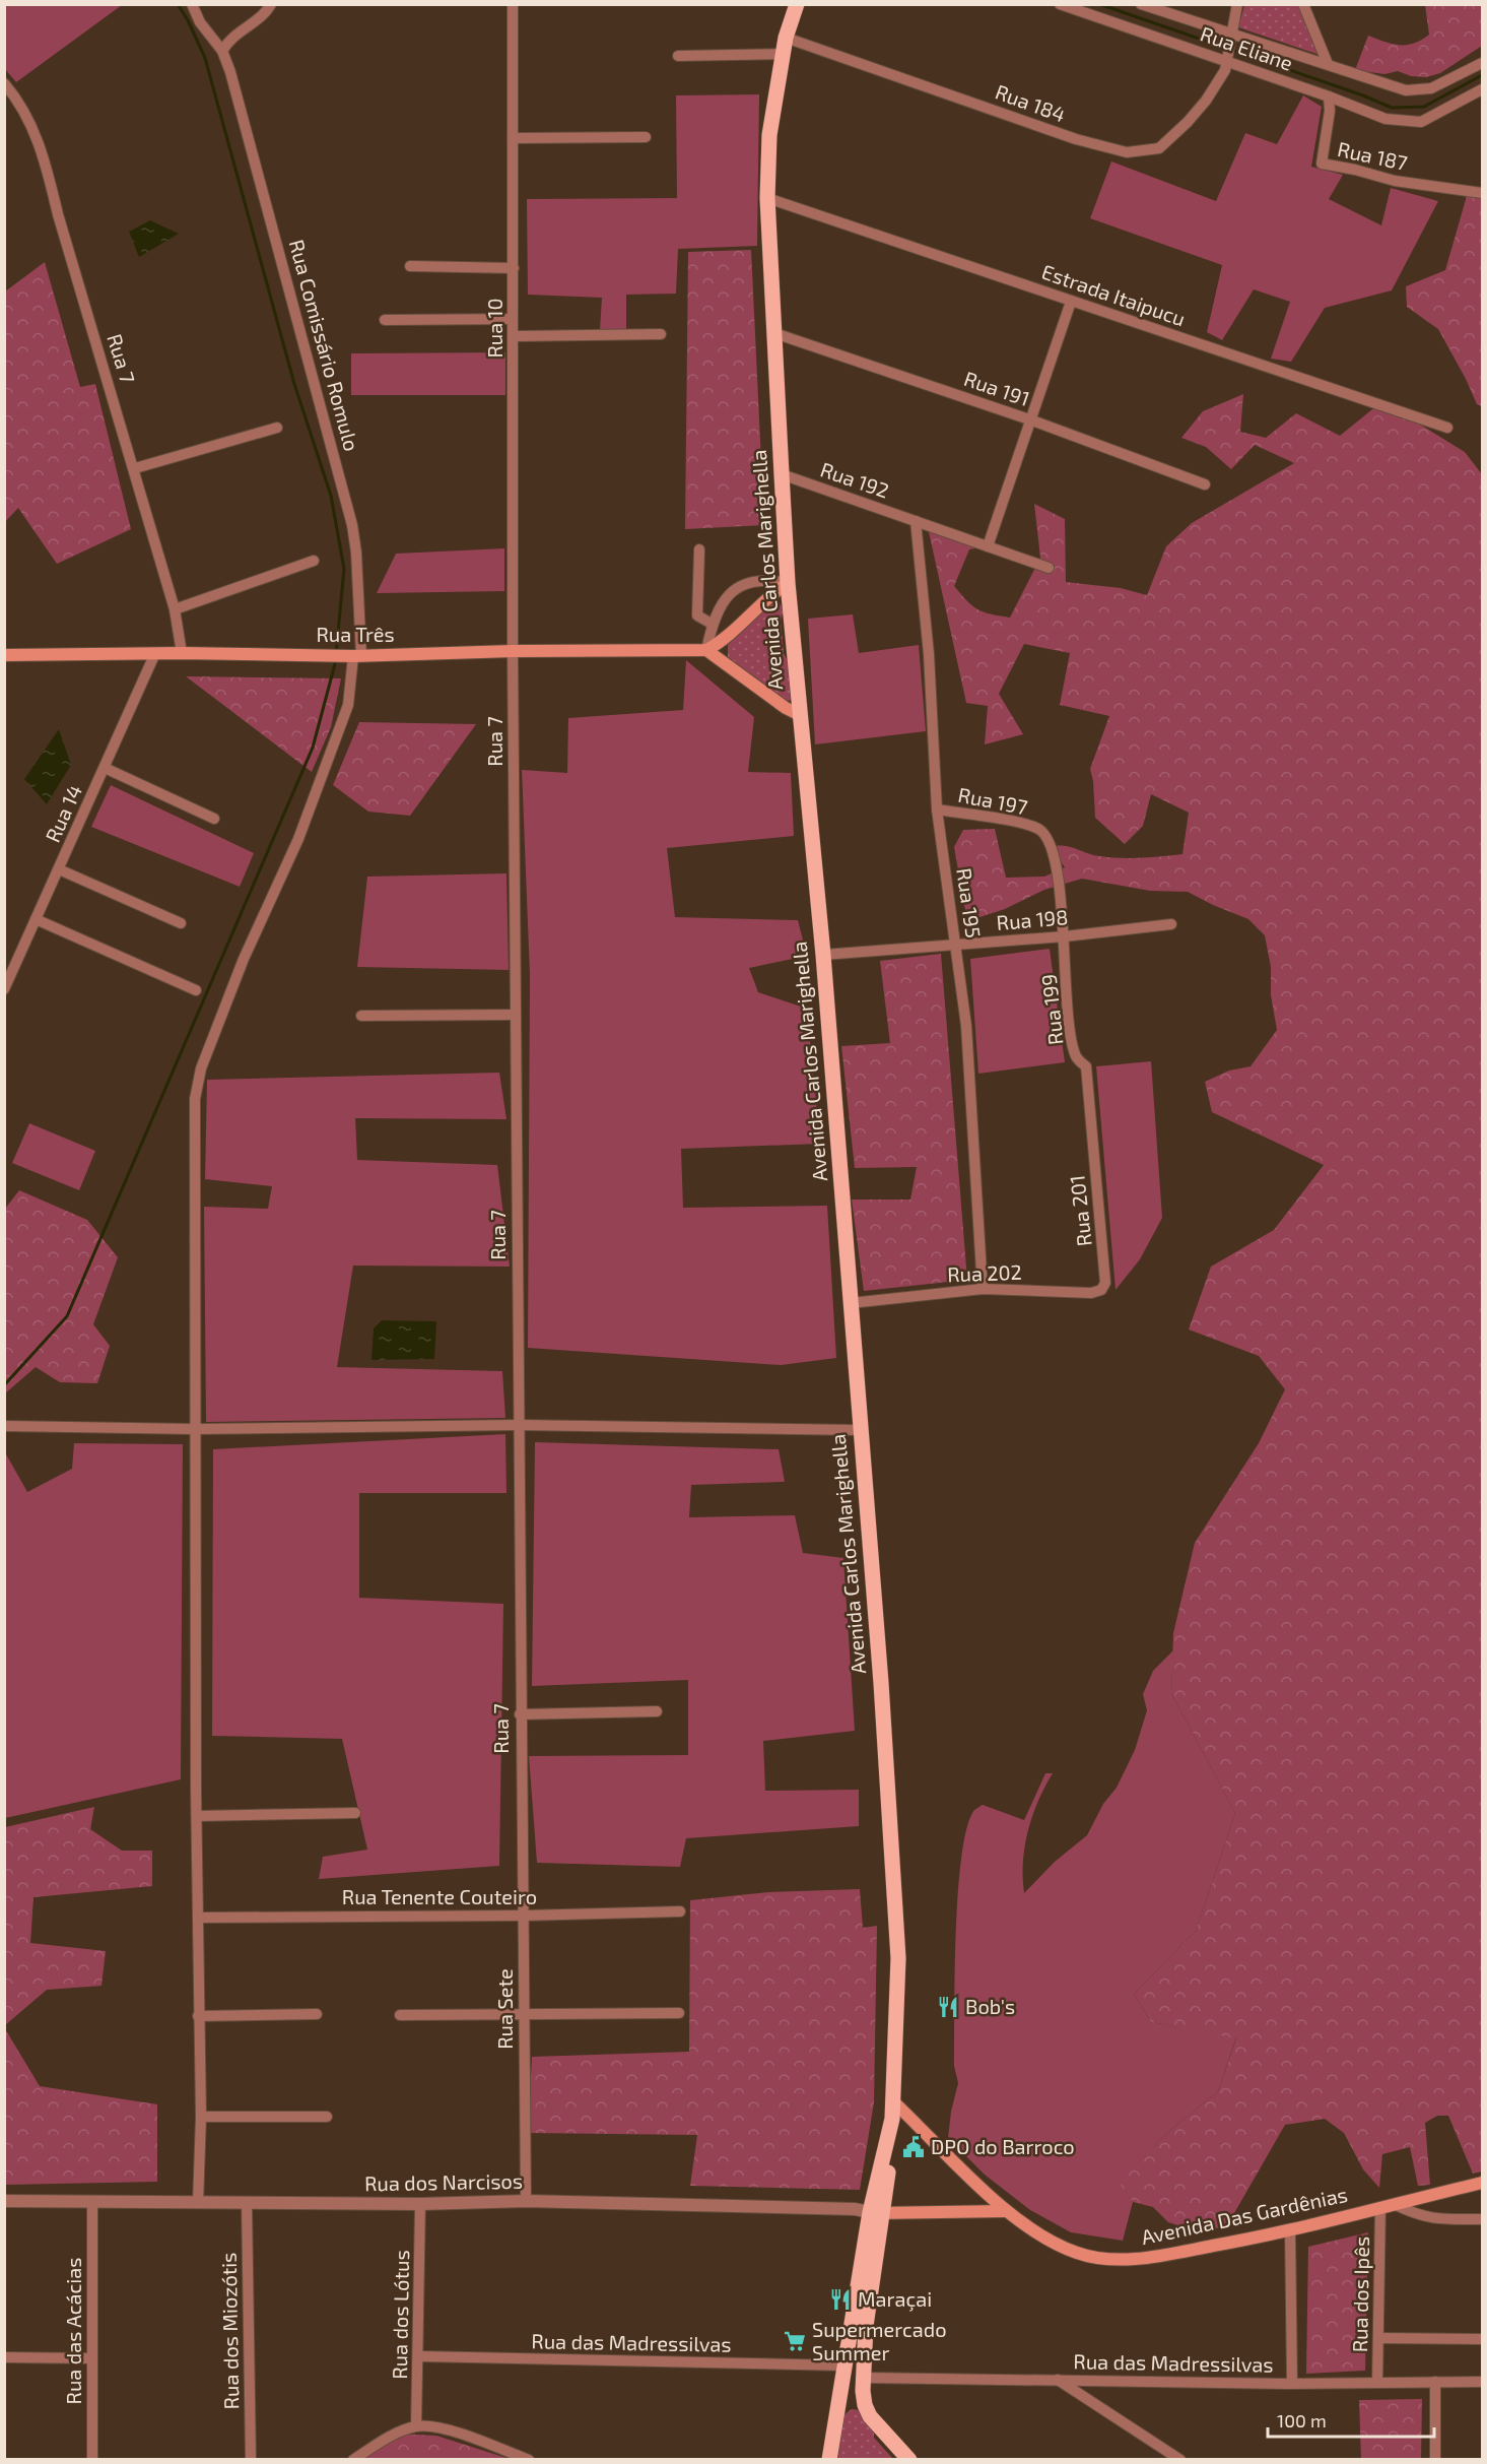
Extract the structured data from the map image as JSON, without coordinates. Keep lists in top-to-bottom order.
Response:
{
  "streets": {
    "main road": ["Avenida Carlos Marighella", "Rua Três", "Avenida Das Gardênias"],
    "street": [
      "Rua Eliane",
      "Rua 184",
      "Rua 187",
      "Estrada Itaipucu",
      "Rua 10",
      "Rua Comissário Romulo",
      "Rua 7",
      "Rua 191",
      "Rua 192",
      "Rua 197",
      "Rua 14",
      "Rua 195",
      "Rua 198",
      "Rua 199",
      "Rua 201",
      "Rua 202",
      "Rua Tenente Couteiro",
      "Rua Sete",
      "Rua dos Narcisos",
      "Rua dos Ipês",
      "Rua dos Lótus",
      "Rua das Acácias",
      "Rua dos Miozótis",
      "Rua das Madressilvas"
    ]
  },
  "crossings": [
    ["Rua Eliane", "Rua 184"],
    ["Rua Eliane", "Rua 187"],
    ["Rua 184", "Avenida Carlos Marighella"],
    ["Estrada Itaipucu", "Avenida Carlos Marighella"],
    ["Rua 10", "Rua 7"],
    ["Rua 10", "Rua Três"],
    ["Rua Comissário Romulo", "Rua Três"],
    ["Rua 7", "Rua Três"],
    ["Rua 7", "Rua Sete"],
    ["Rua 191", "Avenida Carlos Marighella"],
    ["Rua 192", "Avenida Carlos Marighella"],
    ["Rua 192", "Rua 195"],
    ["Avenida Carlos Marighella", "Rua 198"],
    ["Avenida Carlos Marighella", "Rua 202"],
    ["Avenida Carlos Marighella", "Rua dos Narcisos"],
    ["Avenida Carlos Marighella", "Avenida Das Gardênias"],
    ["Avenida Carlos Marighella", "Rua das Madressilvas"],
    ["Rua Três", "Rua 14"],
    ["Rua 197", "Rua 195"],
    ["Rua 197", "Rua 198"],
    ["Rua 197", "Rua 199"],
    ["Rua 195", "Rua 198"],
    ["Rua 195", "Rua 202"],
    ["Rua 198", "Rua 199"],
    ["Rua 199", "Rua 201"],
    ["Rua 201", "Rua 202"],
    ["Rua Tenente Couteiro", "Rua Sete"],
    ["Rua Sete", "Rua dos Narcisos"],
    ["Rua dos Narcisos", "Rua dos Lótus"],
    ["Rua dos Narcisos", "Rua das Acácias"],
    ["Rua dos Narcisos", "Rua dos Miozótis"],
    ["Avenida Das Gardênias", "Rua dos Ipês"],
    ["Rua dos Ipês", "Rua das Madressilvas"],
    ["Rua dos Lótus", "Rua das Madressilvas"]
  ],
  "places": {
    "restaurant": ["Bob's", "Maraçai"],
    "public building": ["DPO do Barroco"],
    "supermarket": ["Supermercado Summer"]
  },
  "scale_bar": "100 m"
}
